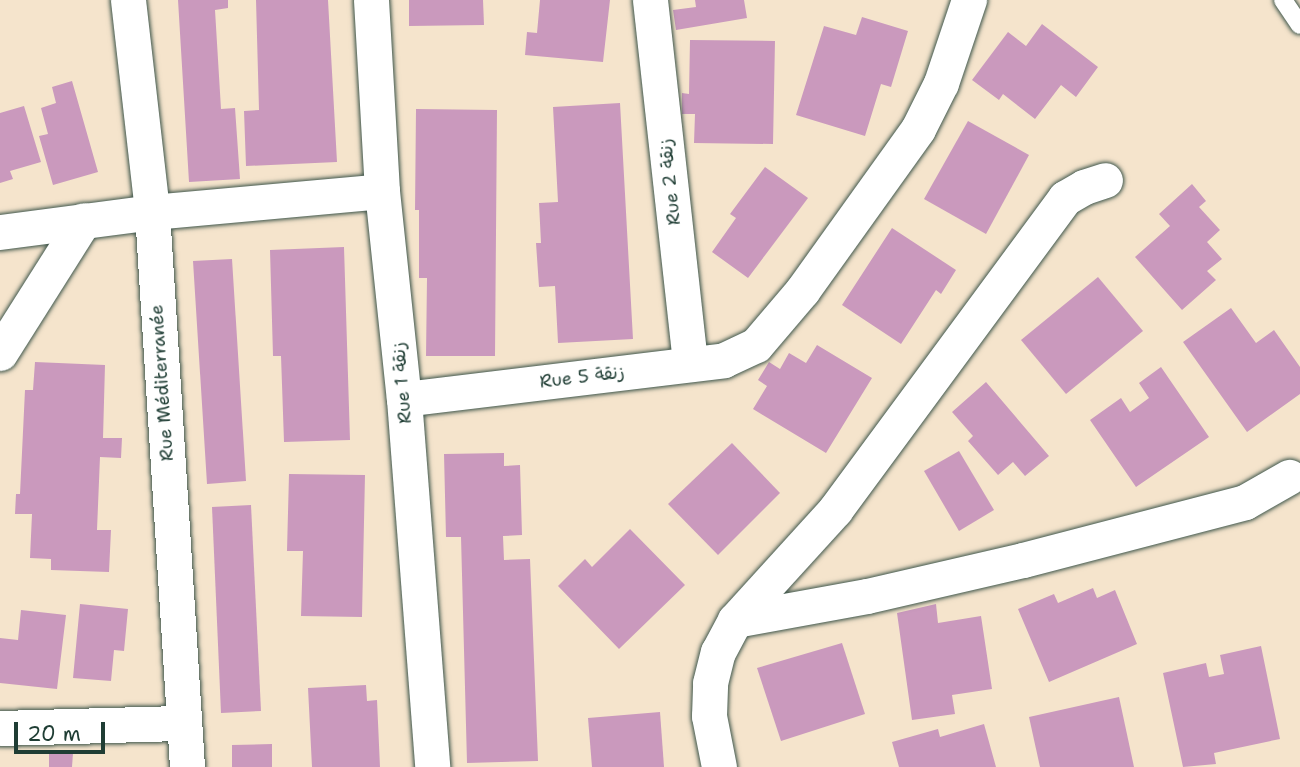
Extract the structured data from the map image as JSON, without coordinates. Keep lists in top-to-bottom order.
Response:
{
  "streets": {
    "street": [
      "Rue 2 زنقة",
      "Rue 5 زنقة",
      "Rue Méditerranée",
      "Rue 1 زنقة"
    ]
  },
  "crossings": [
    ["Rue 2 زنقة", "Rue 5 زنقة"],
    ["Rue 5 زنقة", "Rue 1 زنقة"]
  ],
  "scale_bar": "20 m"
}
